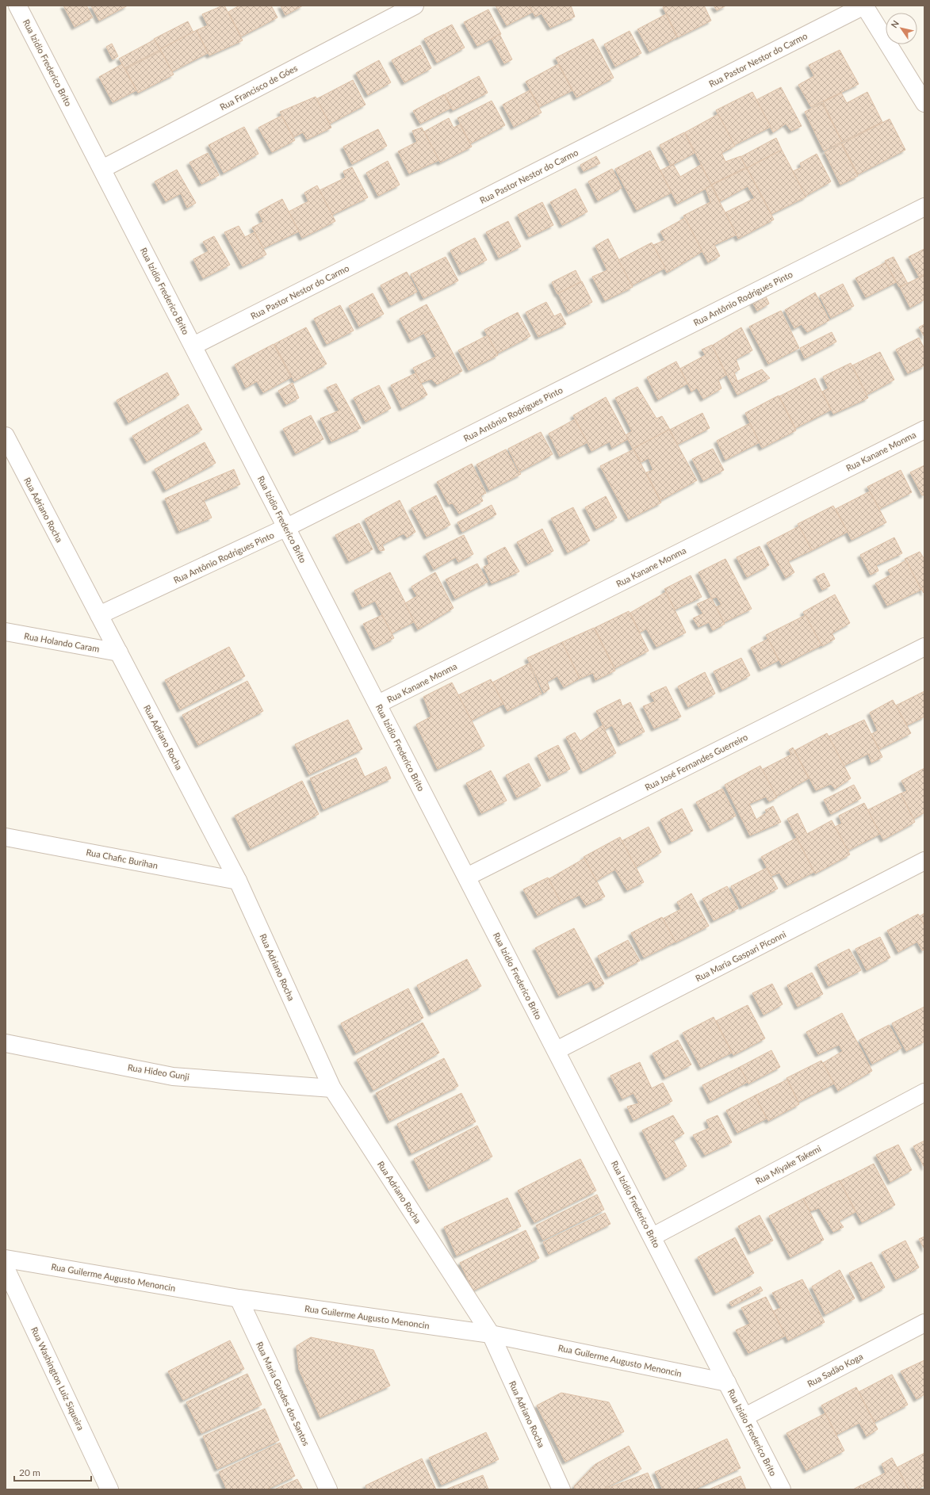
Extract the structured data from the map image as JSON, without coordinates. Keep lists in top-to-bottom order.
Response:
{
  "streets": {
    "street": [
      "Rua Pastor Nestor do Carmo",
      "Rua Izidio Frederico Brito",
      "Rua Francisco de Góes",
      "Rua Antônio Rodrigues Pinto",
      "Rua Kanane Monma",
      "Rua Adriano Rocha",
      "Rua Holando Caram",
      "Rua José Fernandes Guerreiro",
      "Rua Chafic Burihan",
      "Rua Maria Gaspari Piconni",
      "Rua Hideo Gunji",
      "Rua Miyake Takemi",
      "Rua Guilerme Augusto Menoncin",
      "Rua Sadão Koga",
      "Rua Washington Luiz Siqueira",
      "Rua Maria Guedes dos Santos"
    ]
  },
  "crossings": [
    ["Rua Pastor Nestor do Carmo", "Rua Izidio Frederico Brito"],
    ["Rua Izidio Frederico Brito", "Rua Francisco de Góes"],
    ["Rua Izidio Frederico Brito", "Rua Antônio Rodrigues Pinto"],
    ["Rua Izidio Frederico Brito", "Rua Kanane Monma"],
    ["Rua Izidio Frederico Brito", "Rua José Fernandes Guerreiro"],
    ["Rua Izidio Frederico Brito", "Rua Maria Gaspari Piconni"],
    ["Rua Izidio Frederico Brito", "Rua Miyake Takemi"],
    ["Rua Izidio Frederico Brito", "Rua Guilerme Augusto Menoncin"],
    ["Rua Izidio Frederico Brito", "Rua Sadão Koga"],
    ["Rua Antônio Rodrigues Pinto", "Rua Adriano Rocha"],
    ["Rua Adriano Rocha", "Rua Holando Caram"],
    ["Rua Adriano Rocha", "Rua Chafic Burihan"],
    ["Rua Adriano Rocha", "Rua Hideo Gunji"],
    ["Rua Adriano Rocha", "Rua Guilerme Augusto Menoncin"],
    ["Rua Guilerme Augusto Menoncin", "Rua Maria Guedes dos Santos"]
  ],
  "scale_bar": "20 m",
  "north": "top left"
}
